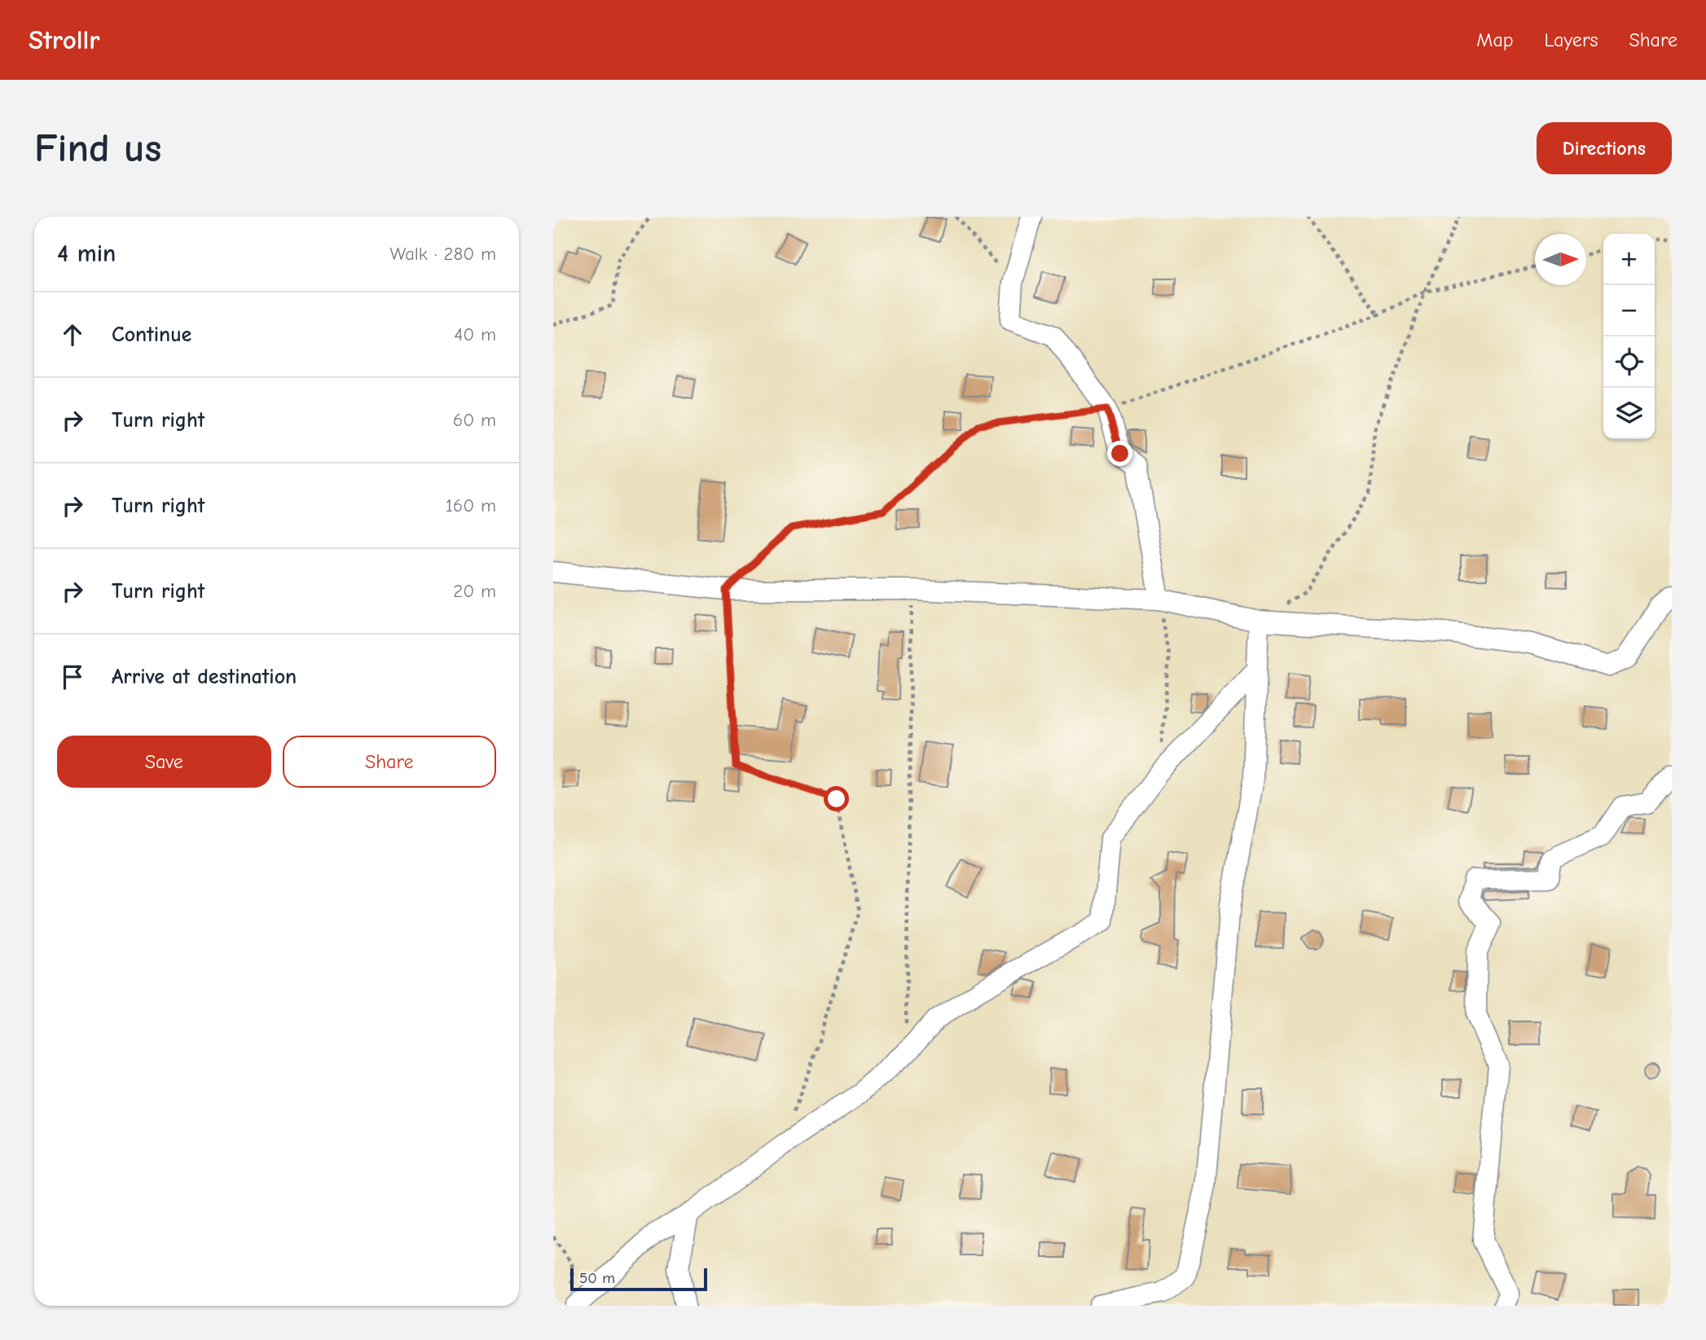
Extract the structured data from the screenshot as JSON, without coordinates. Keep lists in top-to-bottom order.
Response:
{
  "scale_bar": "50 m",
  "north": "right",
  "page": {
    "header": "Strollr",
    "nav": ["Map", "Layers", "Share"],
    "buttons": [
      "Directions",
      ["Save", "Share"]
    ],
    "title": "Find us",
    "heading": ["4 min", "Walk · 280 m"],
    "map_buttons": ["+", "−"],
    "list": [
      ["Continue", "40 m"],
      ["Turn right", "60 m"],
      ["Turn right", "160 m"],
      ["Turn right", "20 m"],
      "Arrive at destination"
    ],
    "scale": "50 m"
  }
}
